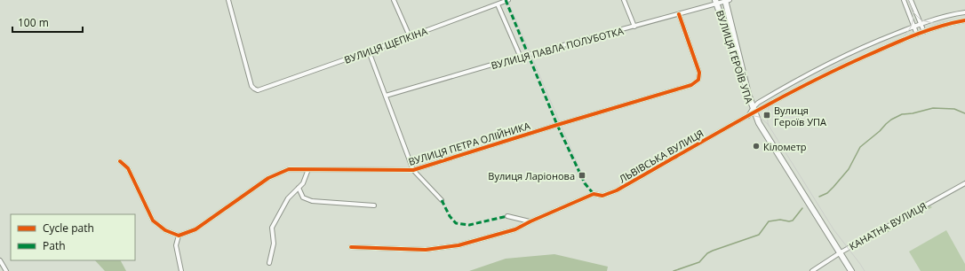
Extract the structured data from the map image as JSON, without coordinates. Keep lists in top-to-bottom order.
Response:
{
  "streets": {
    "street": [
      "ВУЛИЦЯ ЩЕПКІНА",
      "ВУЛИЦЯ ПАВЛА ПОЛУБОТКА",
      "ВУЛИЦЯ ГЕРОЇВ УПА",
      "ВУЛИЦЯ ПЕТРА ОЛІЙНИКА",
      "ЛЬВІВСЬКА ВУЛИЦЯ",
      "КАНАТНА ВУЛИЦЯ"
    ]
  },
  "crossings": [
    ["ВУЛИЦЯ ПАВЛА ПОЛУБОТКА", "ВУЛИЦЯ ГЕРОЇВ УПА"],
    ["ВУЛИЦЯ ПАВЛА ПОЛУБОТКА", "ВУЛИЦЯ ПЕТРА ОЛІЙНИКА"],
    ["ВУЛИЦЯ ГЕРОЇВ УПА", "ЛЬВІВСЬКА ВУЛИЦЯ"]
  ],
  "places": {
    "transit": ["Вулиця Героїв УПА", "Вулиця Ларіонова"],
    "other": ["Кілометр"]
  },
  "legend": ["Cycle path", "Path"],
  "scale_bar": "100 m"
}
